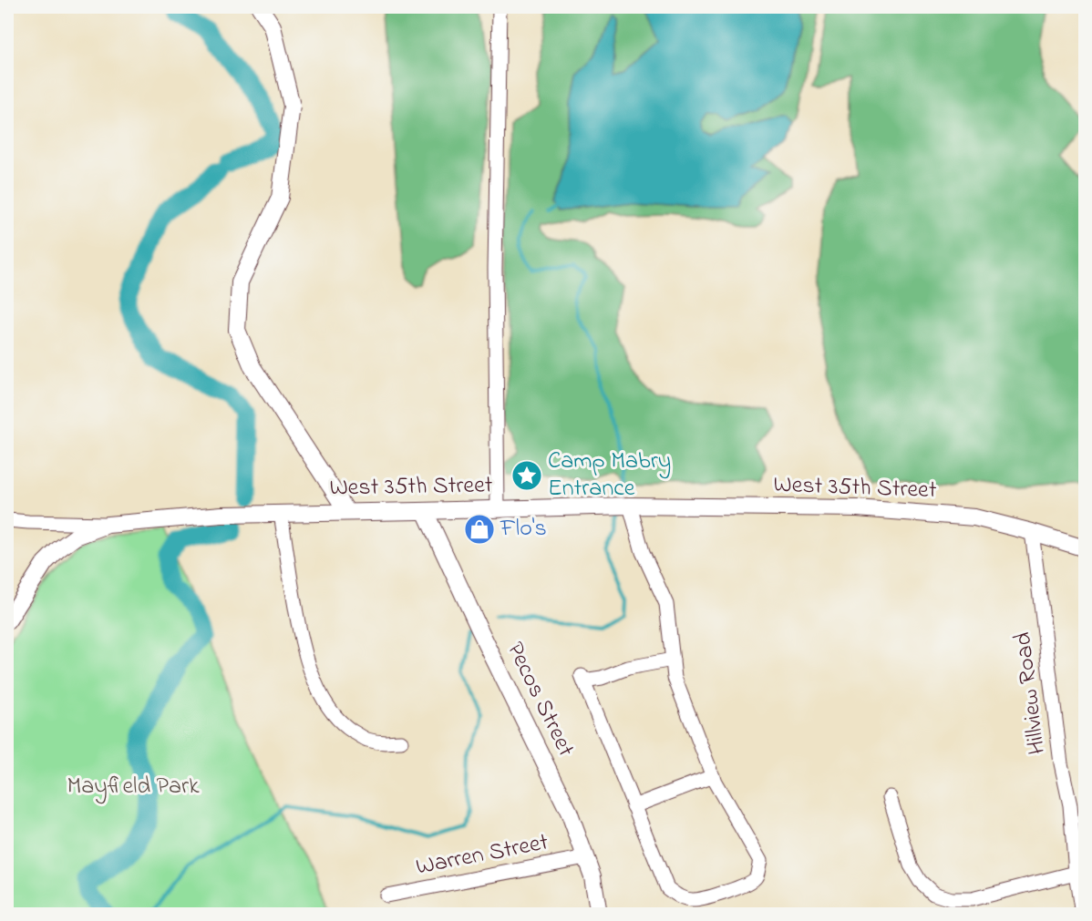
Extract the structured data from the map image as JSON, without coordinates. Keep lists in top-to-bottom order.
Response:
{
  "streets": {
    "street": [
      "West 35th Street",
      "Hillview Road",
      "Pecos Street",
      "Warren Street"
    ]
  },
  "crossings": [
    ["West 35th Street", "Hillview Road"],
    ["West 35th Street", "Pecos Street"],
    ["Pecos Street", "Warren Street"]
  ],
  "parks": ["Mayfield Park"],
  "places": {
    "place": ["Camp Mabry Entrance"],
    "shop": ["Flo's"]
  }
}
